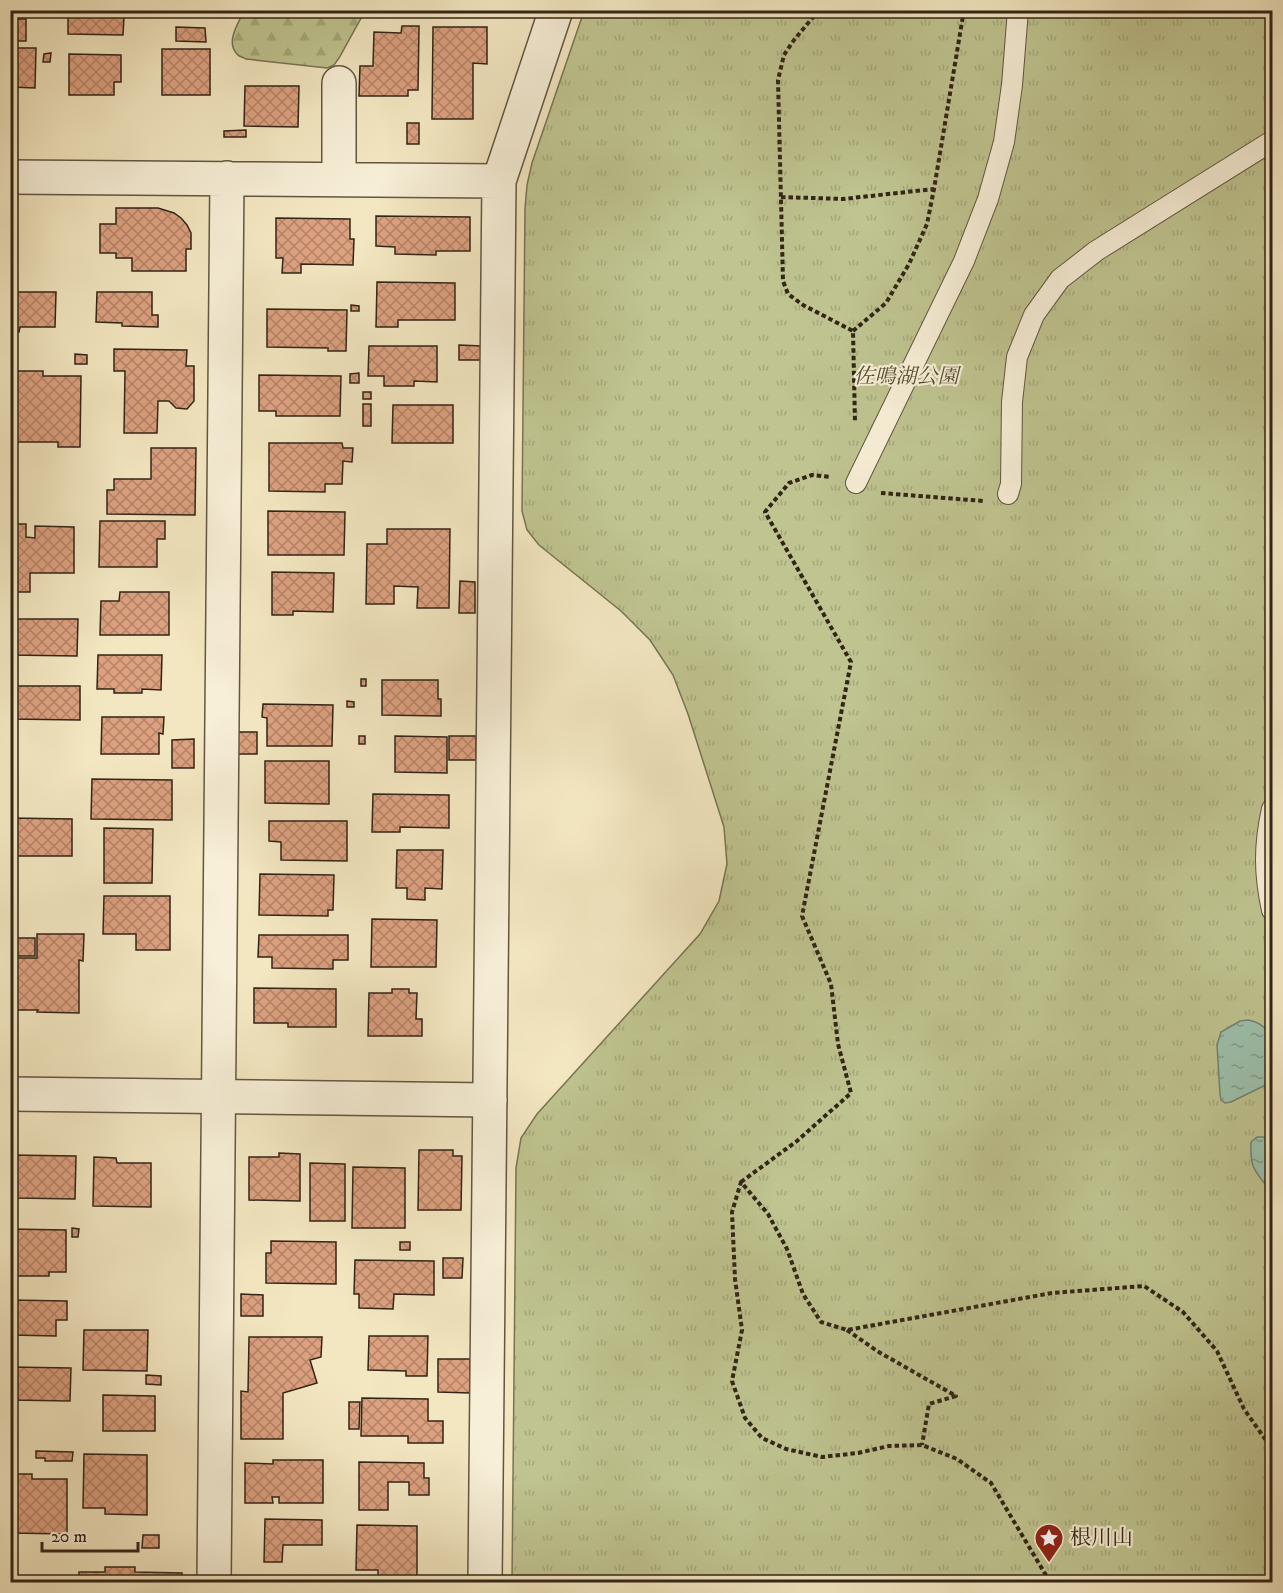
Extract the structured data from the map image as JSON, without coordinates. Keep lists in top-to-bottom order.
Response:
{
  "parks": ["佐鳴湖公園"],
  "places": {
    "place": ["根川山"]
  },
  "scale_bar": "20 m"
}
